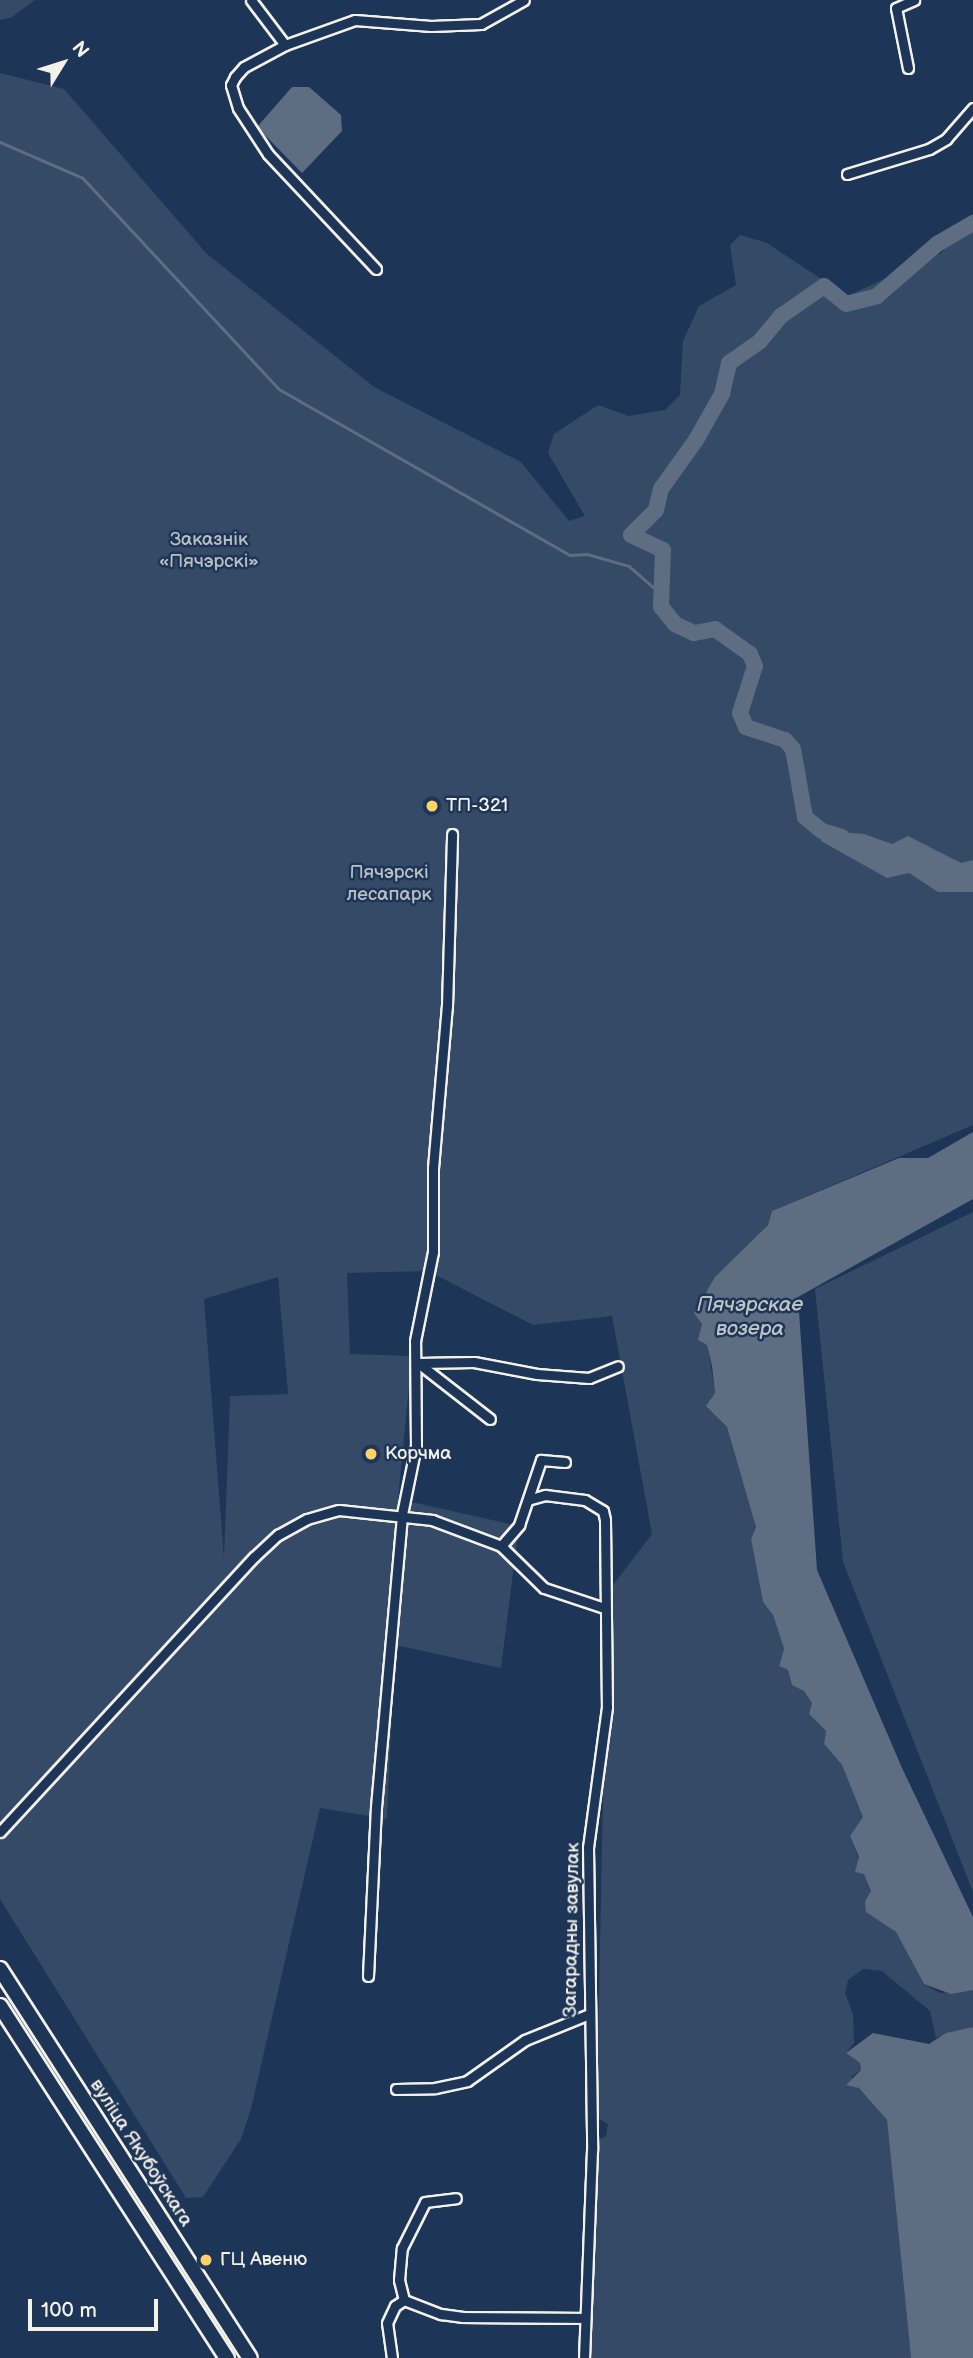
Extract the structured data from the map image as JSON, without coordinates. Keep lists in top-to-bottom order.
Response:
{
  "streets": {
    "main road": ["вуліца Якубоўскага"],
    "street": ["Загарадны завулак"]
  },
  "water": ["Пячэрскае возера"],
  "parks": ["Заказнік «Пячэрскі»", "Пячэрскі лесапарк"],
  "places": ["ТП-321", "Корчма", "ГЦ Авеню"],
  "scale_bar": "100 m",
  "north": "top right"
}
